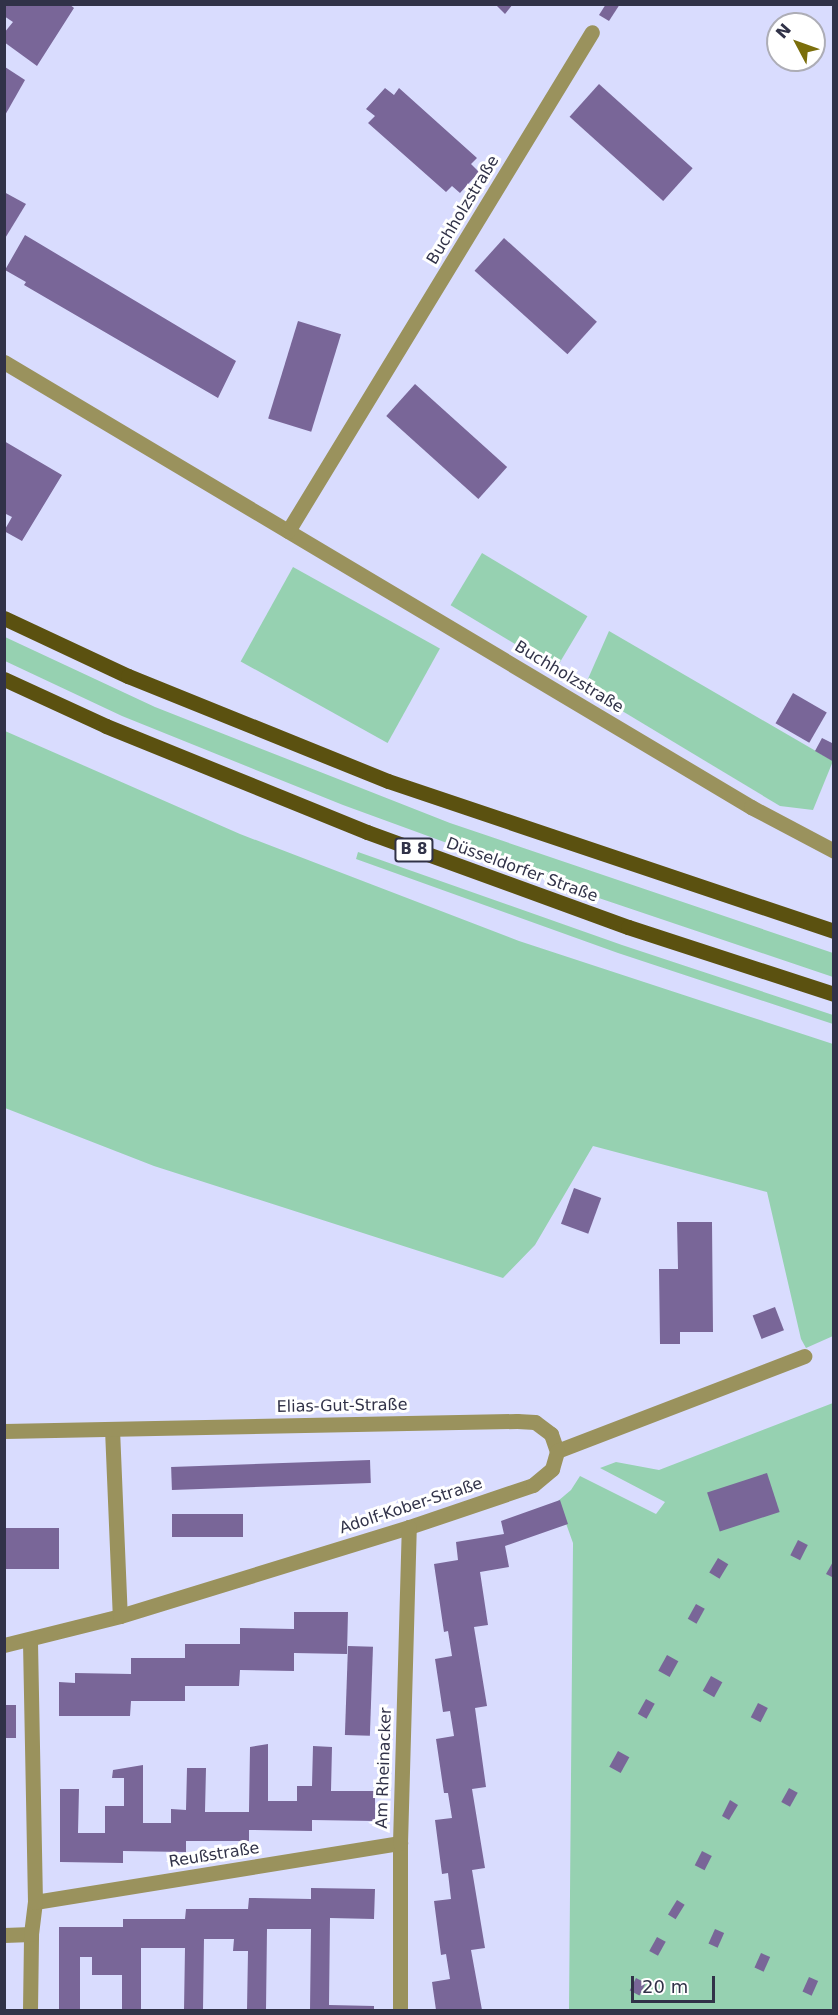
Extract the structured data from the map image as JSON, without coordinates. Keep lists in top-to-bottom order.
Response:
{
  "streets": {
    "main road": ["B 8", "Düsseldorfer Straße"],
    "street": [
      "Buchholzstraße",
      "Elias-Gut-Straße",
      "Adolf-Kober-Straße",
      "Am Rheinacker",
      "Reußstraße"
    ]
  },
  "crossings": [
    ["Elias-Gut-Straße", "Adolf-Kober-Straße"],
    ["Adolf-Kober-Straße", "Am Rheinacker"],
    ["Am Rheinacker", "Reußstraße"]
  ],
  "scale_bar": "20 m",
  "north": "top left"
}
